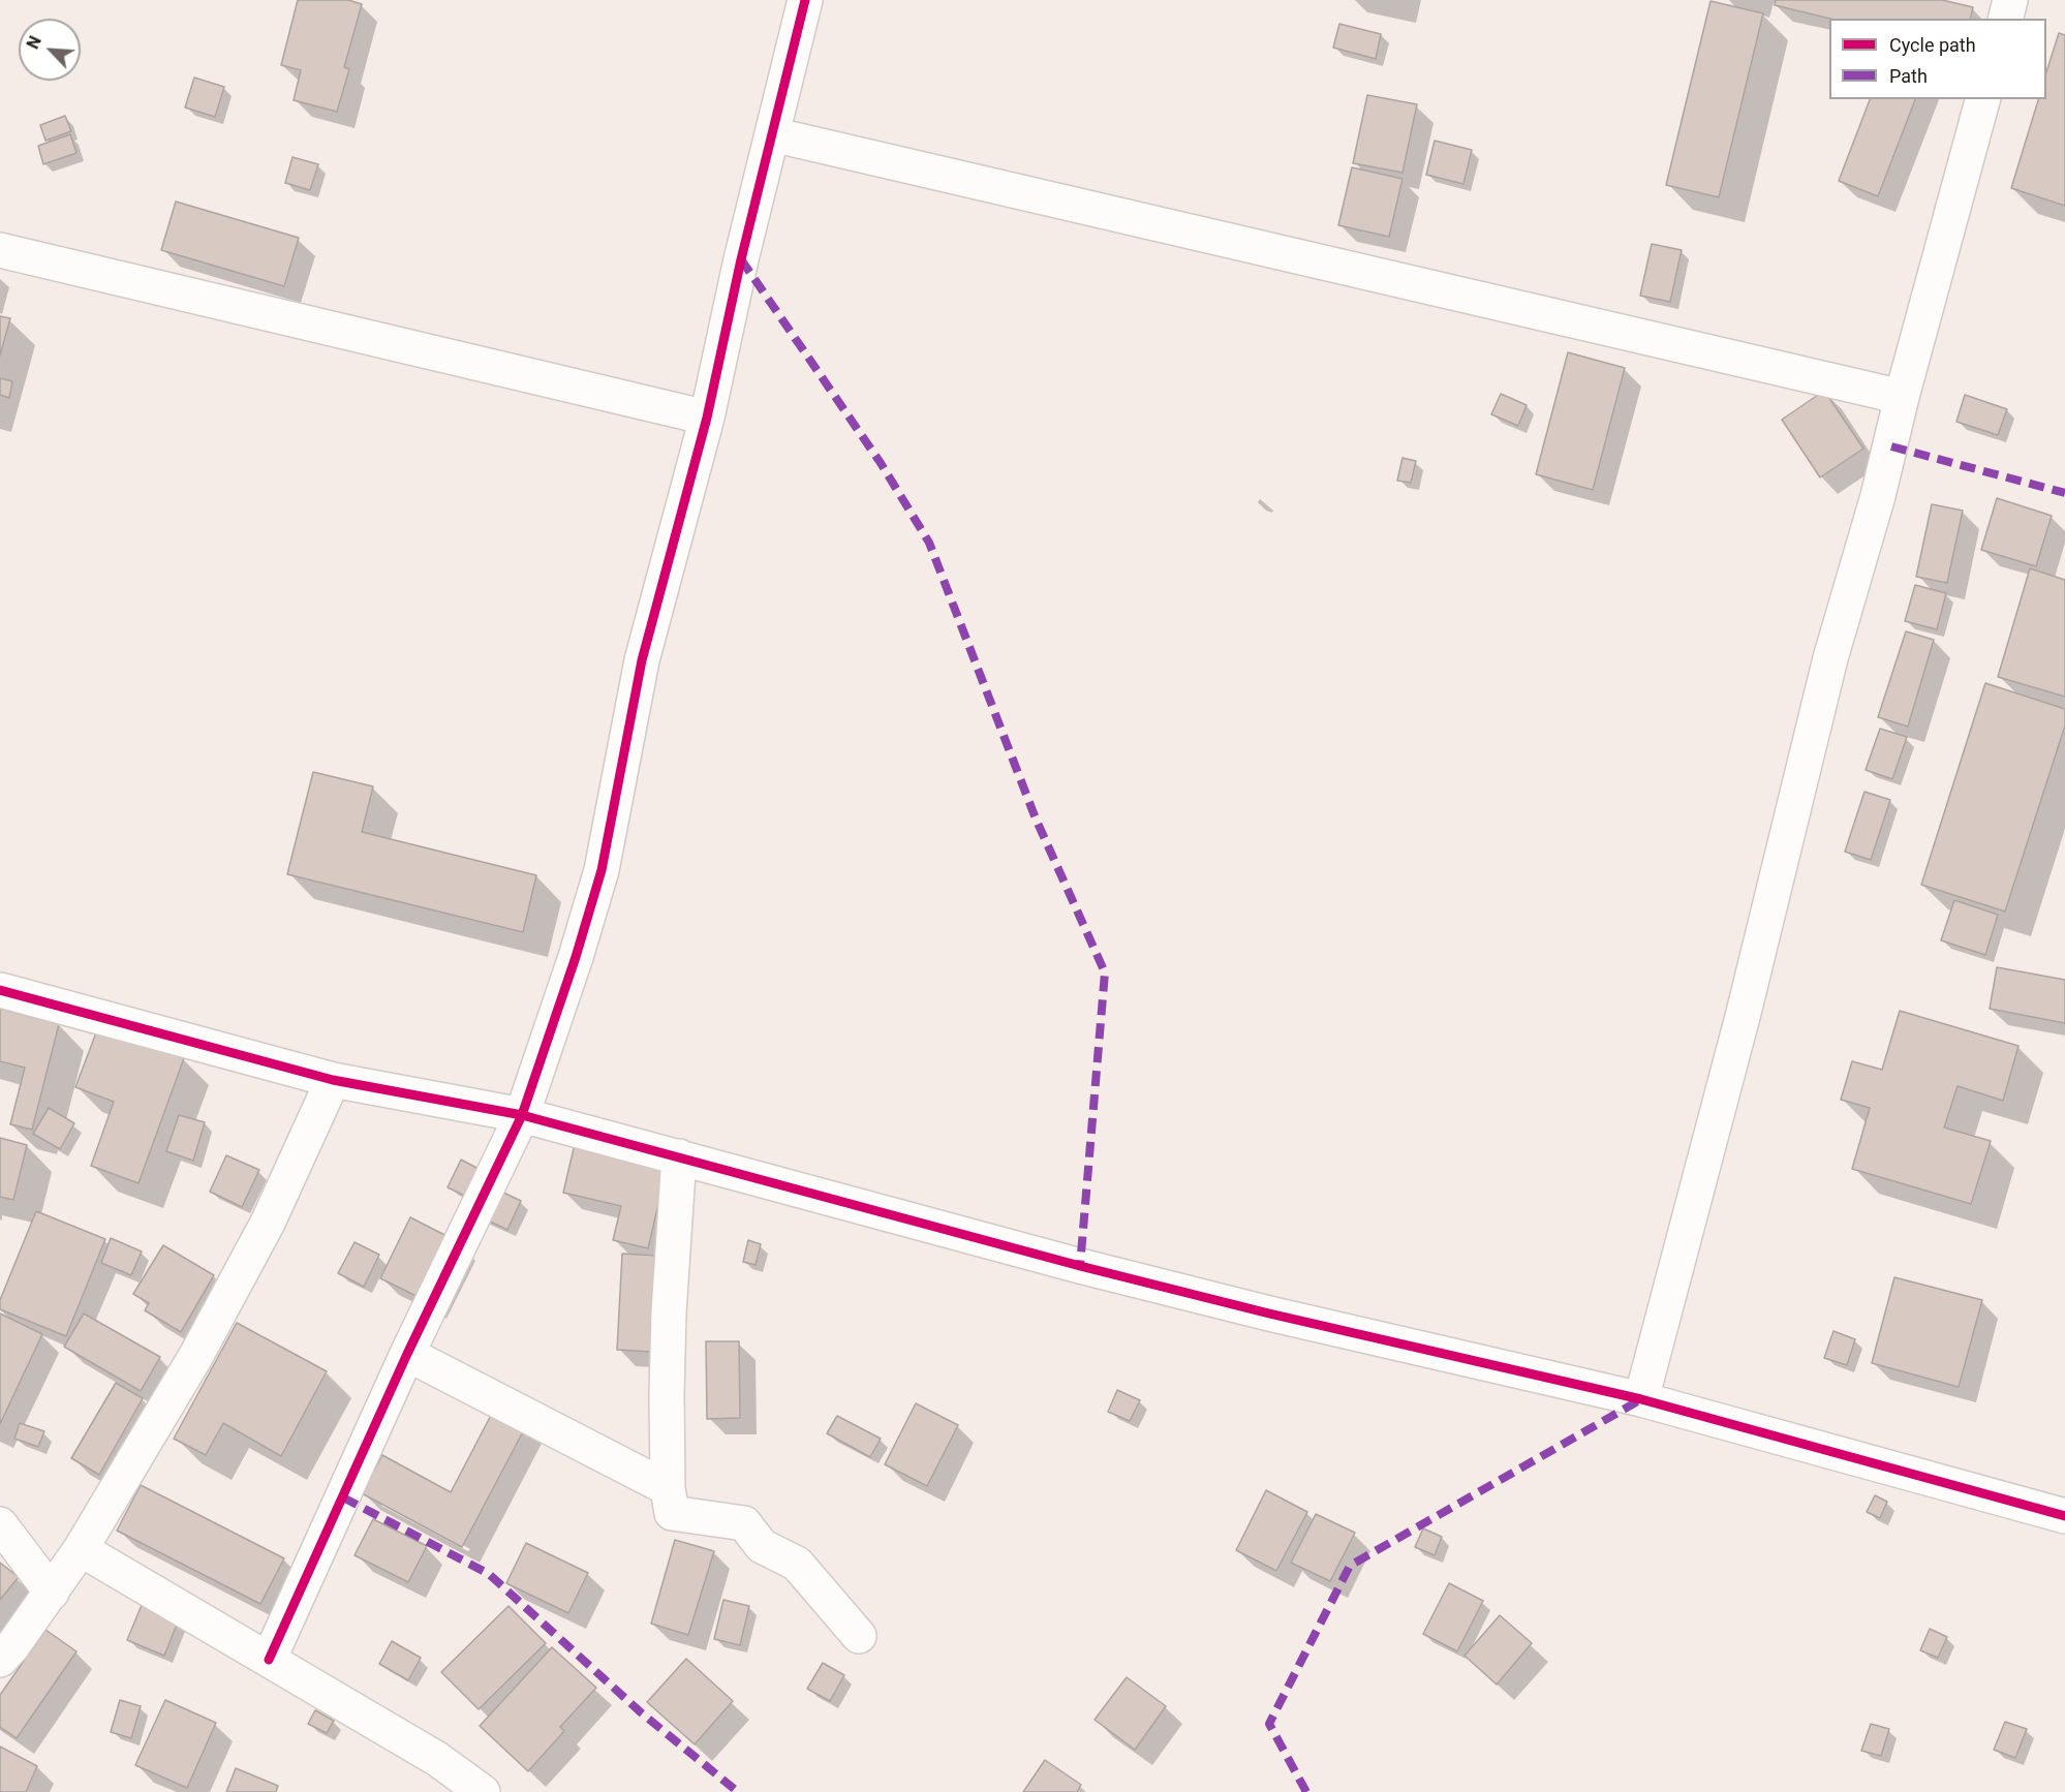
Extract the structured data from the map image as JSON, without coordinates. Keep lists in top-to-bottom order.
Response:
{
  "legend": ["Cycle path", "Path"],
  "north": "top left"
}
